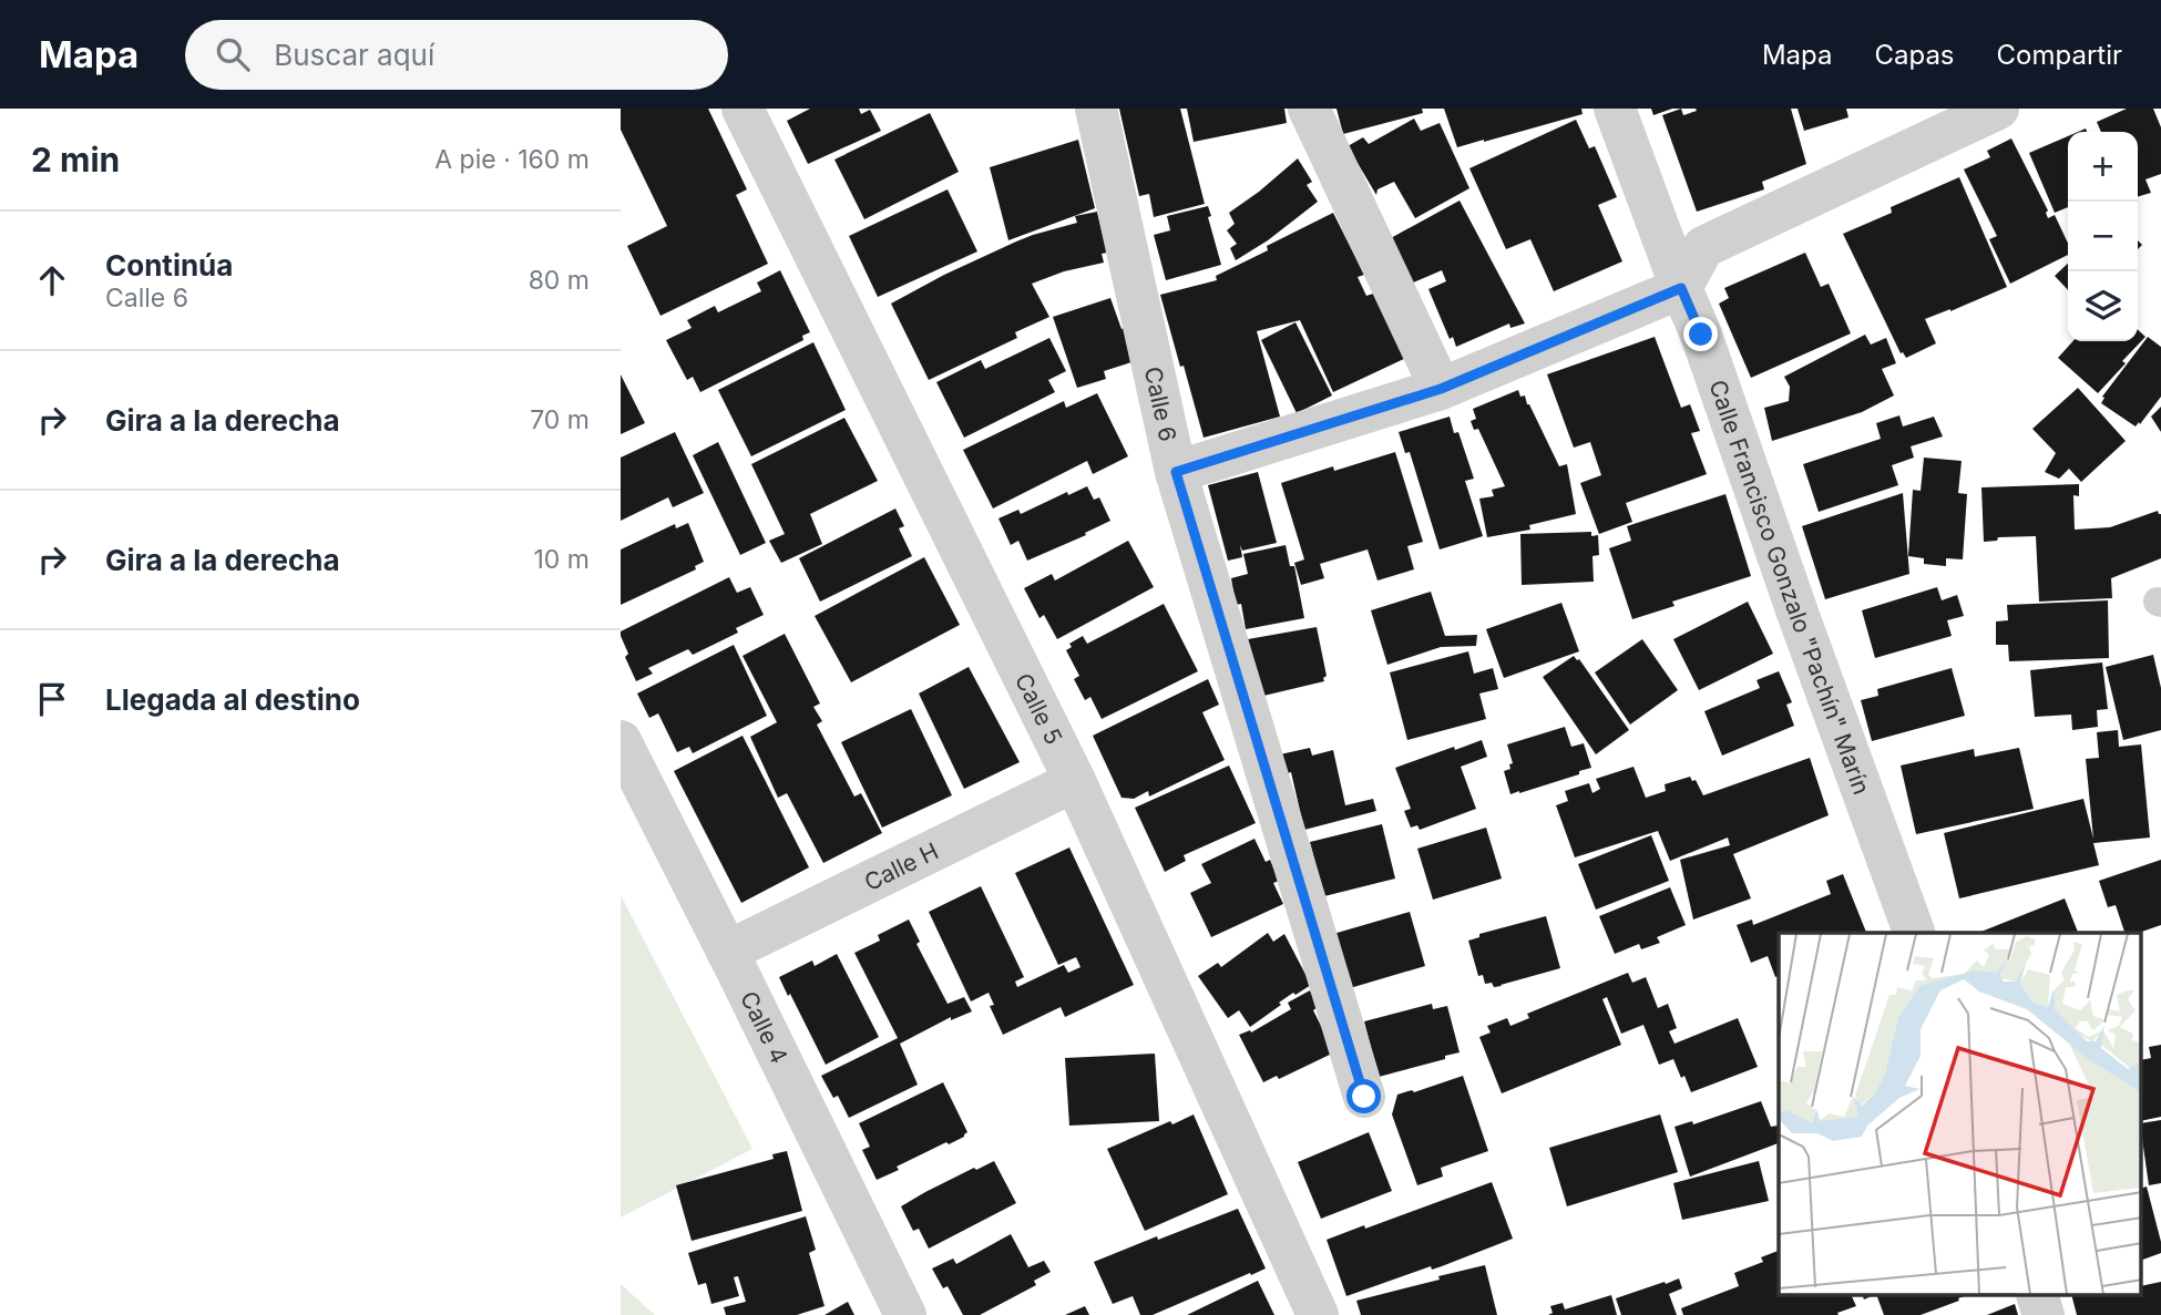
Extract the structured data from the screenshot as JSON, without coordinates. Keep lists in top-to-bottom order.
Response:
{
  "streets": {
    "street": [
      "Calle 6",
      "Calle Francisco Gonzalo \"Pachín\" Marín",
      "Calle 5",
      "Calle H",
      "Calle 4"
    ]
  },
  "crossings": [
    ["Calle 5", "Calle H"],
    ["Calle H", "Calle 4"]
  ],
  "page": {
    "header": "Mapa",
    "search": "Buscar aquí",
    "nav": ["Mapa", "Capas", "Compartir"],
    "heading": ["2 min", "A pie · 160 m"],
    "map_buttons": ["+", "−"],
    "list": [
      ["Continúa", "Calle 6", "80 m"],
      ["Gira a la derecha", "70 m"],
      ["Gira a la derecha", "10 m"],
      "Llegada al destino"
    ]
  }
}
